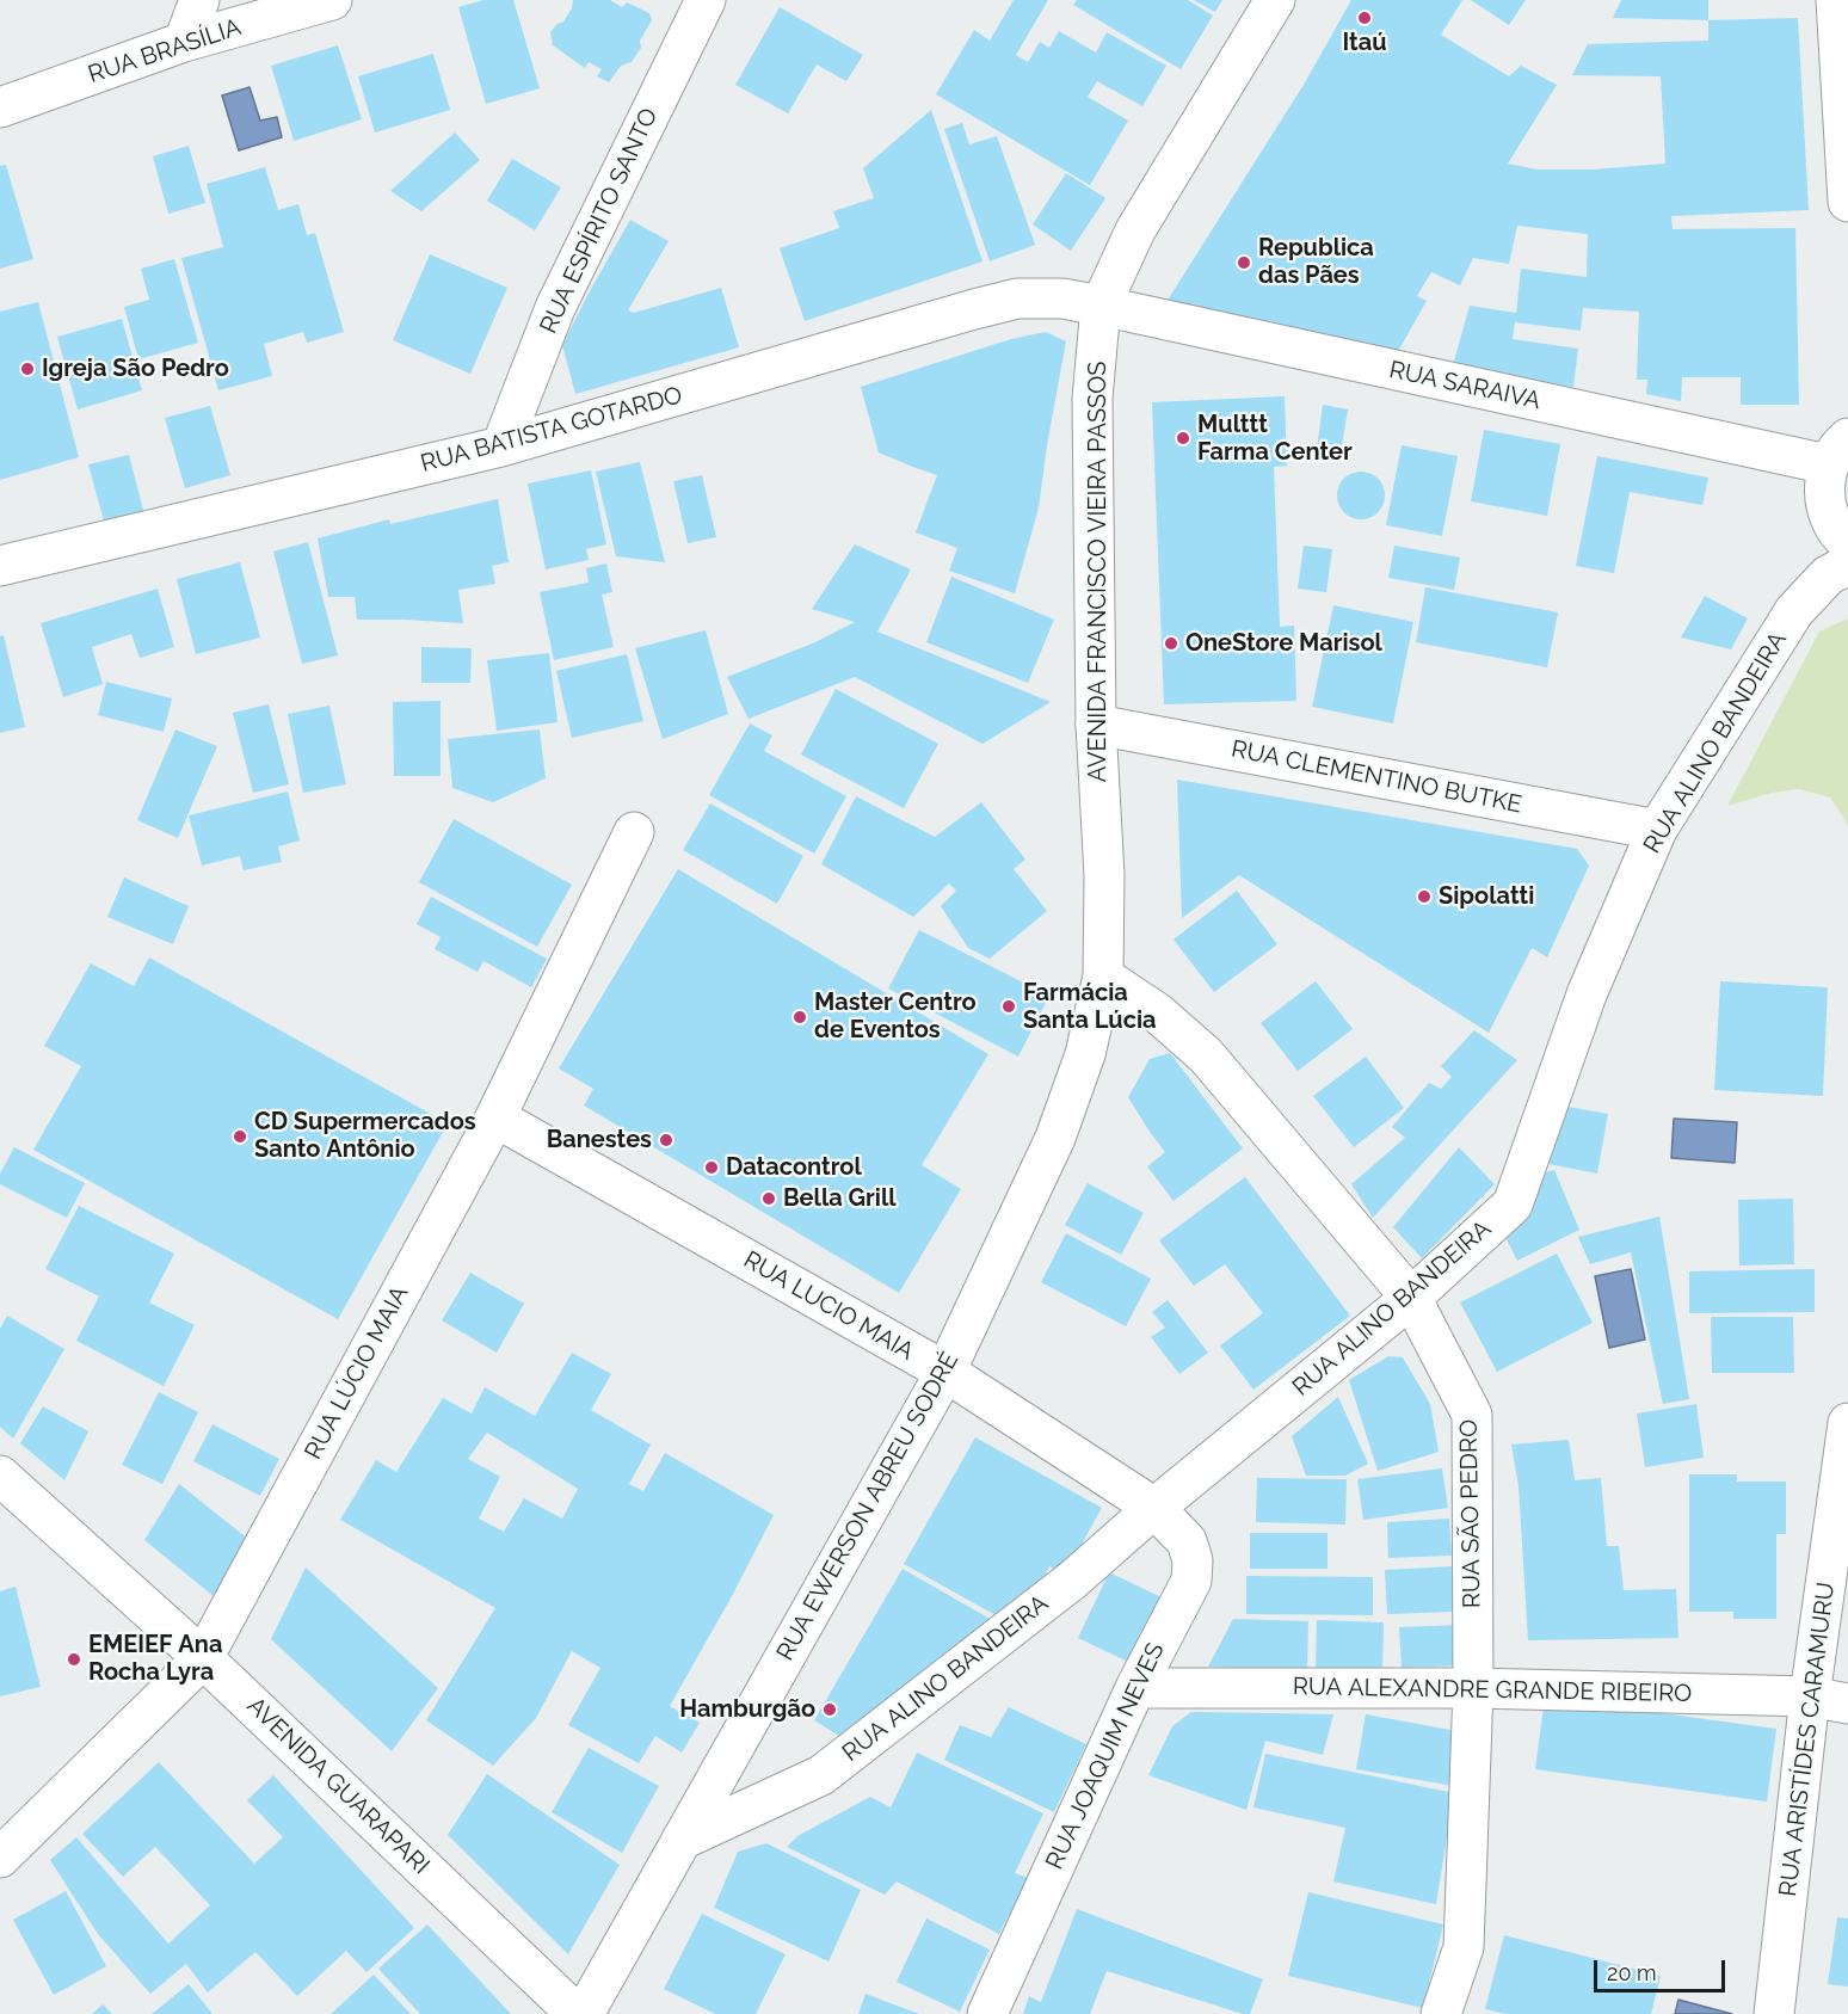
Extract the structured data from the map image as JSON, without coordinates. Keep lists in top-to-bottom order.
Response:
{
  "streets": {
    "street": [
      "RUA BRASÍLIA",
      "RUA ESPÍRITO SANTO",
      "RUA SARAIVA",
      "RUA BATISTA GOTARDO",
      "AVENIDA FRANCISCO VIEIRA PASSOS",
      "RUA ALINO BANDEIRA",
      "RUA CLEMENTINO BUTKE",
      "RUA LUCIO MAIA",
      "RUA LÚCIO MAIA",
      "RUA EWERSON ABREU SODRÉ",
      "RUA SÃO PEDRO",
      "RUA ALEXANDRE GRANDE RIBEIRO",
      "RUA ARISTÍDES CARAMURU",
      "RUA JOAQUIM NEVES",
      "AVENIDA GUARAPARI"
    ]
  },
  "crossings": [
    ["RUA ESPÍRITO SANTO", "RUA BATISTA GOTARDO"],
    ["RUA SARAIVA", "RUA BATISTA GOTARDO"],
    ["RUA SARAIVA", "AVENIDA FRANCISCO VIEIRA PASSOS"],
    ["RUA BATISTA GOTARDO", "AVENIDA FRANCISCO VIEIRA PASSOS"],
    ["AVENIDA FRANCISCO VIEIRA PASSOS", "RUA CLEMENTINO BUTKE"],
    ["AVENIDA FRANCISCO VIEIRA PASSOS", "RUA EWERSON ABREU SODRÉ"],
    ["AVENIDA FRANCISCO VIEIRA PASSOS", "RUA SÃO PEDRO"],
    ["RUA ALINO BANDEIRA", "RUA CLEMENTINO BUTKE"],
    ["RUA ALINO BANDEIRA", "RUA LUCIO MAIA"],
    ["RUA ALINO BANDEIRA", "RUA EWERSON ABREU SODRÉ"],
    ["RUA ALINO BANDEIRA", "RUA SÃO PEDRO"],
    ["RUA ALINO BANDEIRA", "RUA JOAQUIM NEVES"],
    ["RUA LUCIO MAIA", "RUA LÚCIO MAIA"],
    ["RUA LUCIO MAIA", "RUA EWERSON ABREU SODRÉ"],
    ["RUA LUCIO MAIA", "RUA JOAQUIM NEVES"],
    ["RUA LÚCIO MAIA", "AVENIDA GUARAPARI"],
    ["RUA EWERSON ABREU SODRÉ", "RUA SÃO PEDRO"],
    ["RUA SÃO PEDRO", "RUA ALEXANDRE GRANDE RIBEIRO"],
    ["RUA ALEXANDRE GRANDE RIBEIRO", "RUA ARISTÍDES CARAMURU"],
    ["RUA ALEXANDRE GRANDE RIBEIRO", "RUA JOAQUIM NEVES"]
  ],
  "places": [
    "Itaú",
    "Republica das Pães",
    "Igreja São Pedro",
    "Multtt Farma Center",
    "OneStore Marisol",
    "Sipolatti",
    "Farmácia Santa Lúcia",
    "Master Centro de Eventos",
    "CD Supermercados Santo Antônio",
    "Banestes",
    "Datacontrol",
    "Bella Grill",
    "EMEIEF Ana Rocha Lyra",
    "Hamburgão"
  ],
  "scale_bar": "20 m"
}
